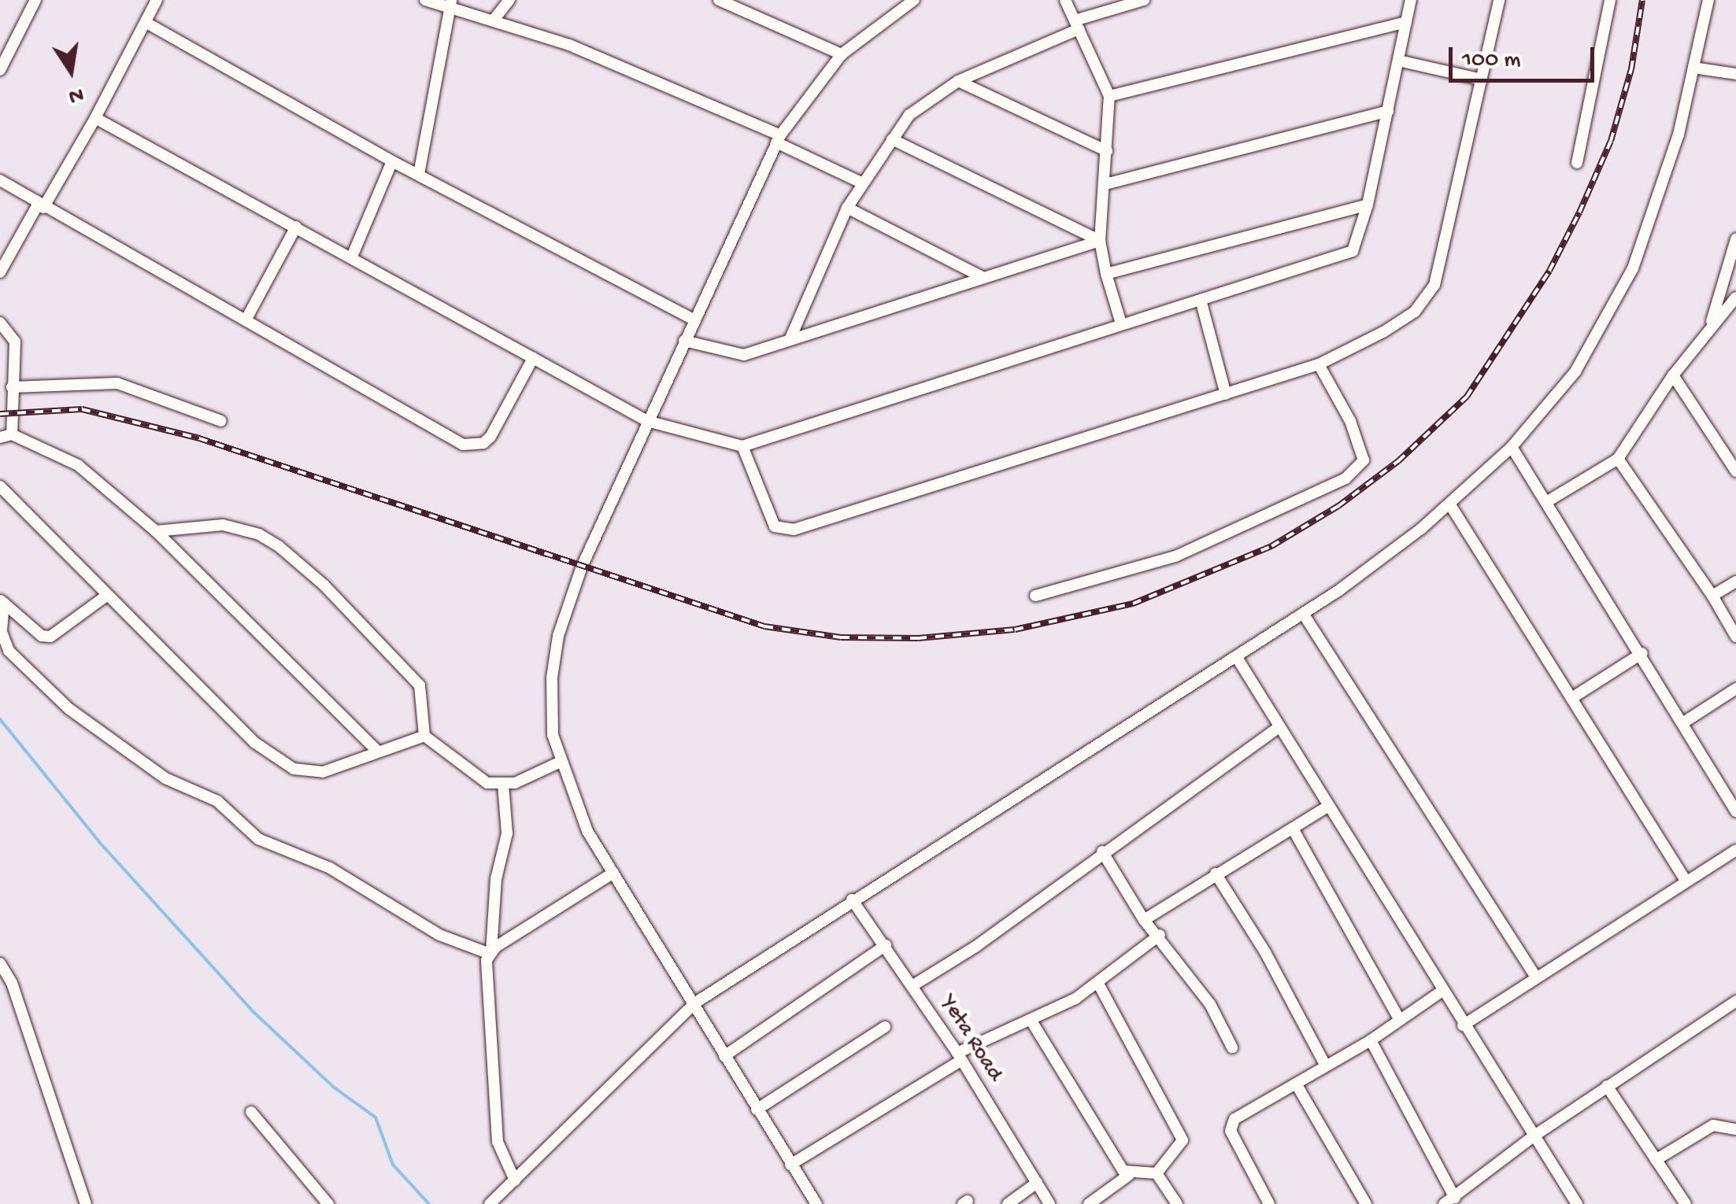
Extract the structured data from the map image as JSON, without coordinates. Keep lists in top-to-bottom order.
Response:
{
  "streets": {
    "street": ["Yeta Road"]
  },
  "scale_bar": "100 m",
  "north": "bottom"
}
